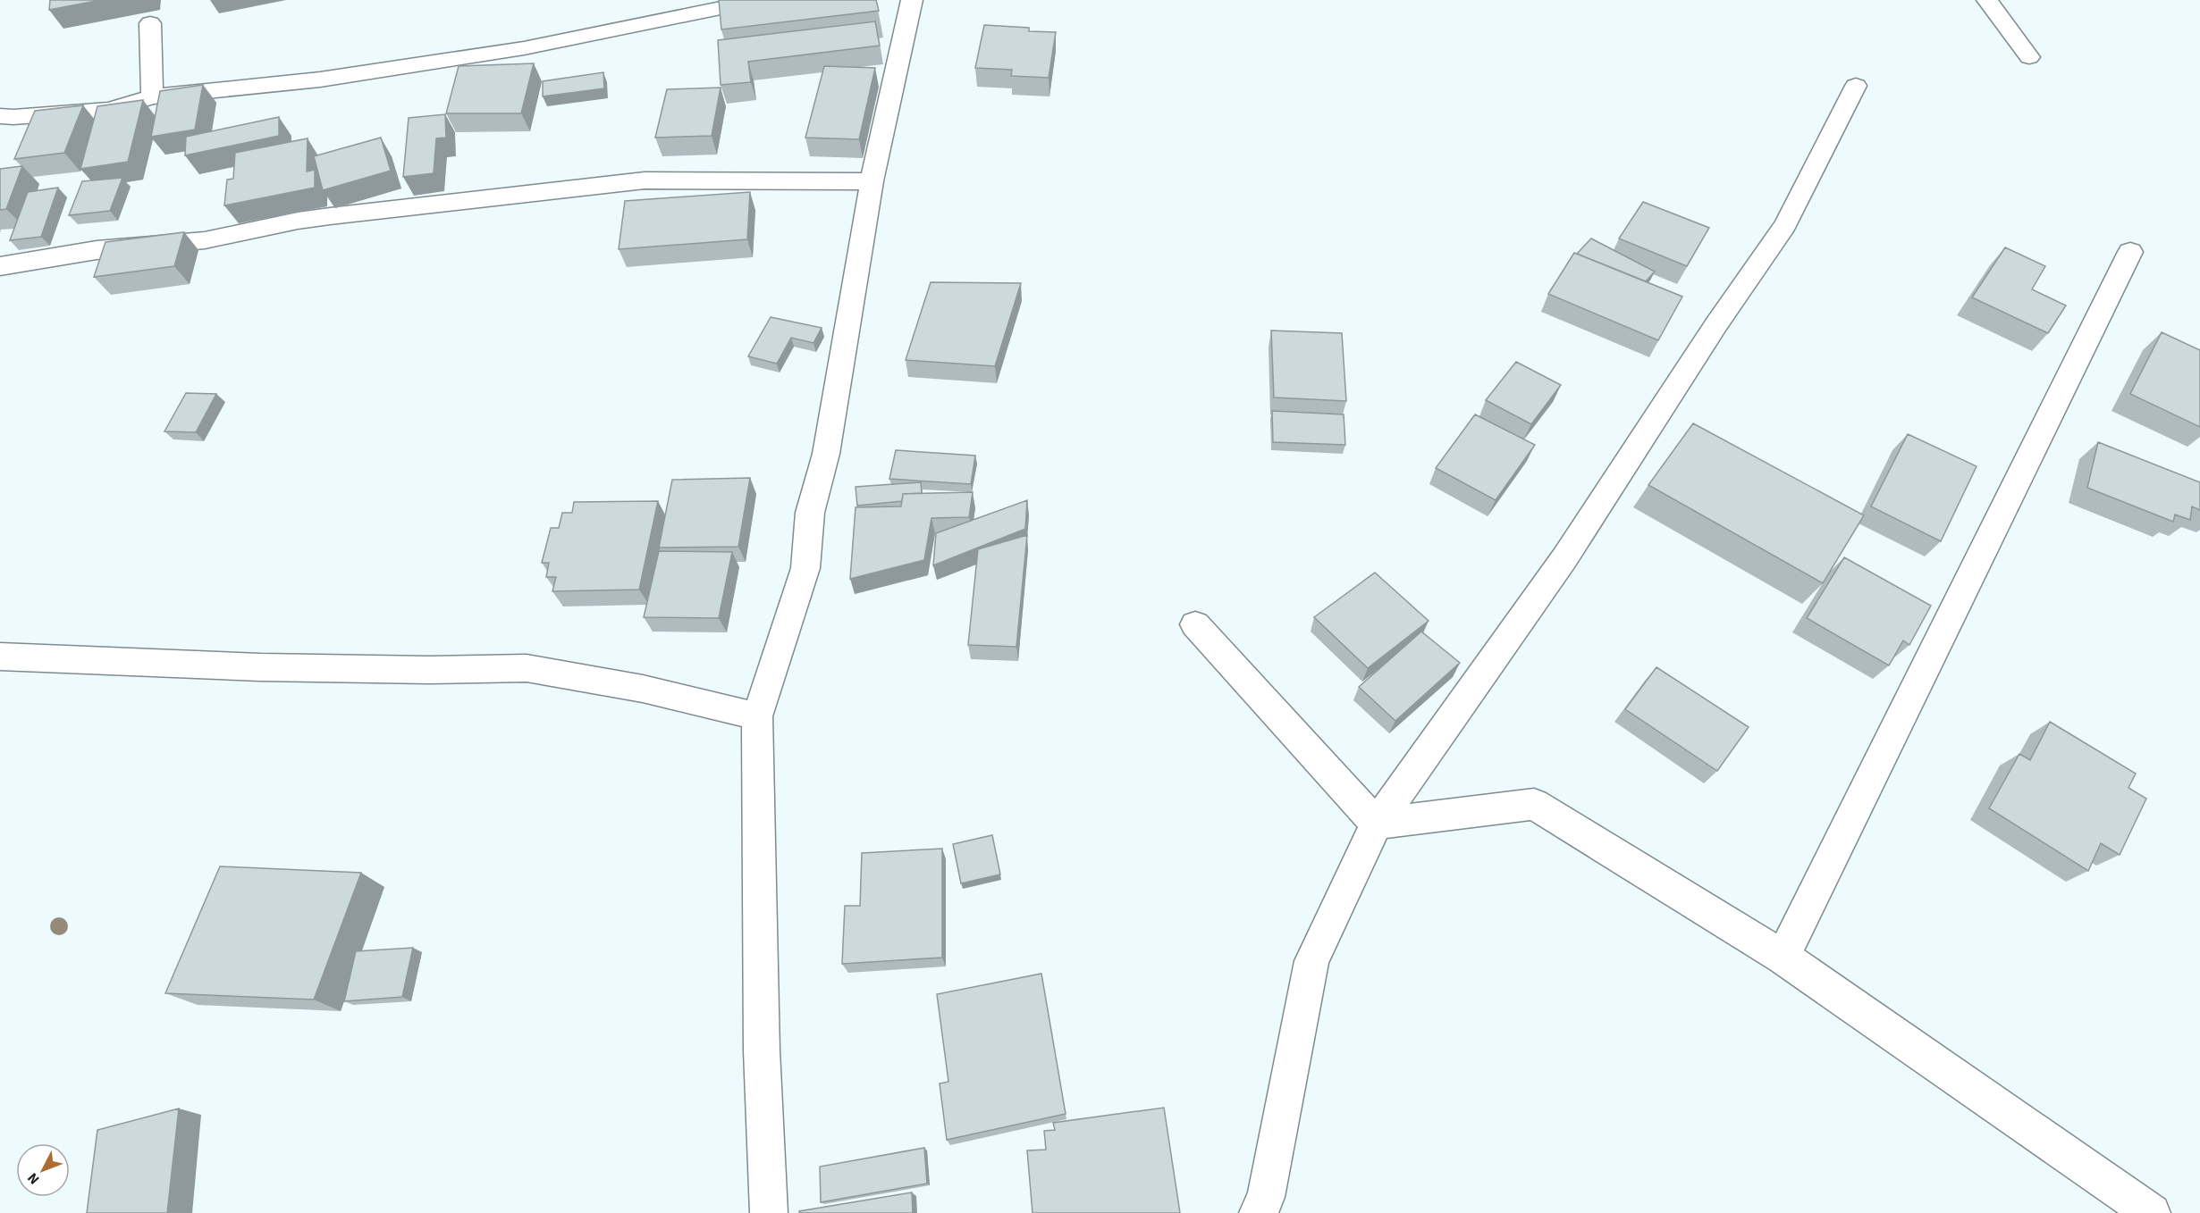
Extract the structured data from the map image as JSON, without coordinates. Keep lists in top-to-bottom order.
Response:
{
  "north": "bottom left"
}
